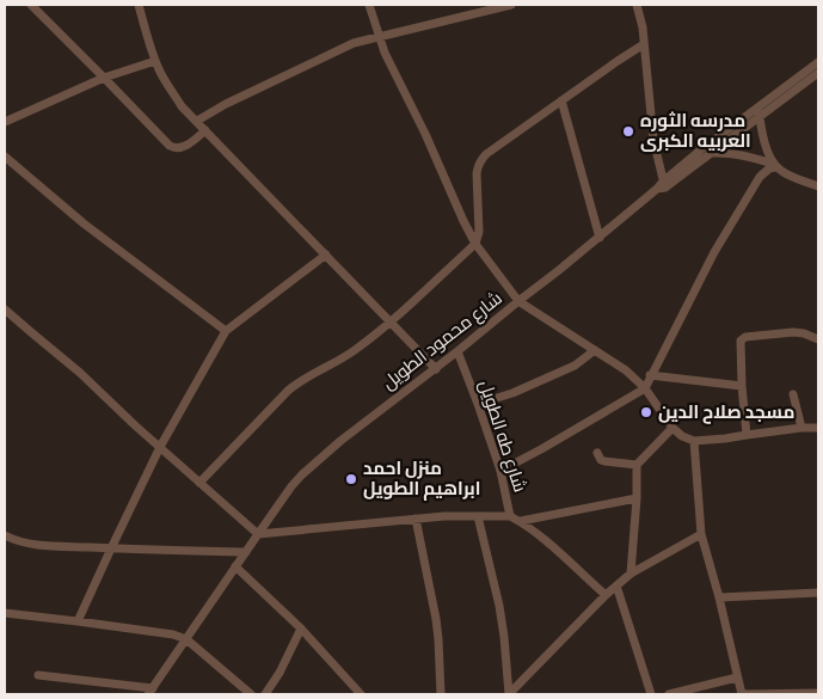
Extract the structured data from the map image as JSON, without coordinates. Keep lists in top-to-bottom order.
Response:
{
  "streets": {
    "street": ["شارع محمود الطويل", "شارع طه الطويل"]
  },
  "crossings": [
    ["شارع محمود الطويل", "شارع طه الطويل"]
  ],
  "places": ["مدرسه الثوره العربيه الكبرى", "مسجد صلاح الدين", "منزل احمد ابراهيم الطويل"]
}
